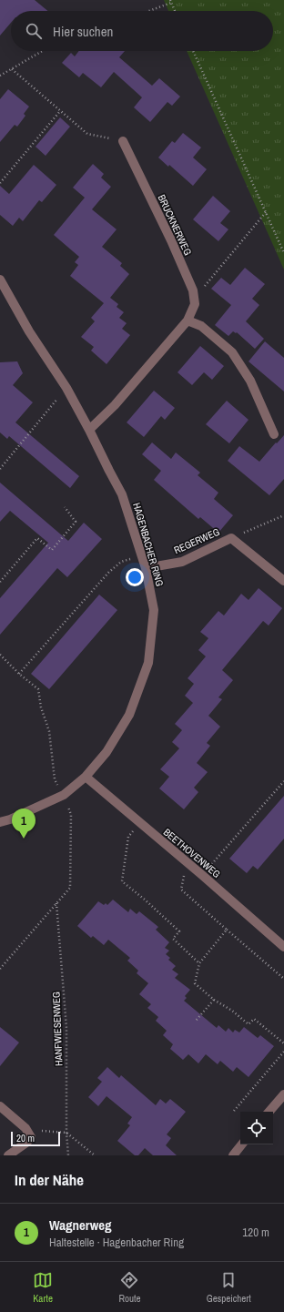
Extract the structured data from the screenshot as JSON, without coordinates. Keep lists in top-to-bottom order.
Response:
{
  "streets": {
    "street": [
      "BRUCKNERWEG",
      "REGERWEG",
      "HAGENBACHER RING",
      "BEETHOVENWEG"
    ],
    "path": ["HANFWIESENWEG"]
  },
  "crossings": [
    ["BRUCKNERWEG", "HAGENBACHER RING"],
    ["REGERWEG", "HAGENBACHER RING"],
    ["HAGENBACHER RING", "BEETHOVENWEG"]
  ],
  "scale_bar": "20 m",
  "page": {
    "search": "Hier suchen",
    "pins": "1",
    "scale": "20 m",
    "heading": "In der Nähe",
    "list": [
      {
        "mark": "1",
        "name": "Wagnerweg",
        "note": "Haltestelle · Hagenbacher Ring",
        "value": "120 m"
      }
    ],
    "nav": ["Karte", "Route", "Gespeichert"]
  }
}
